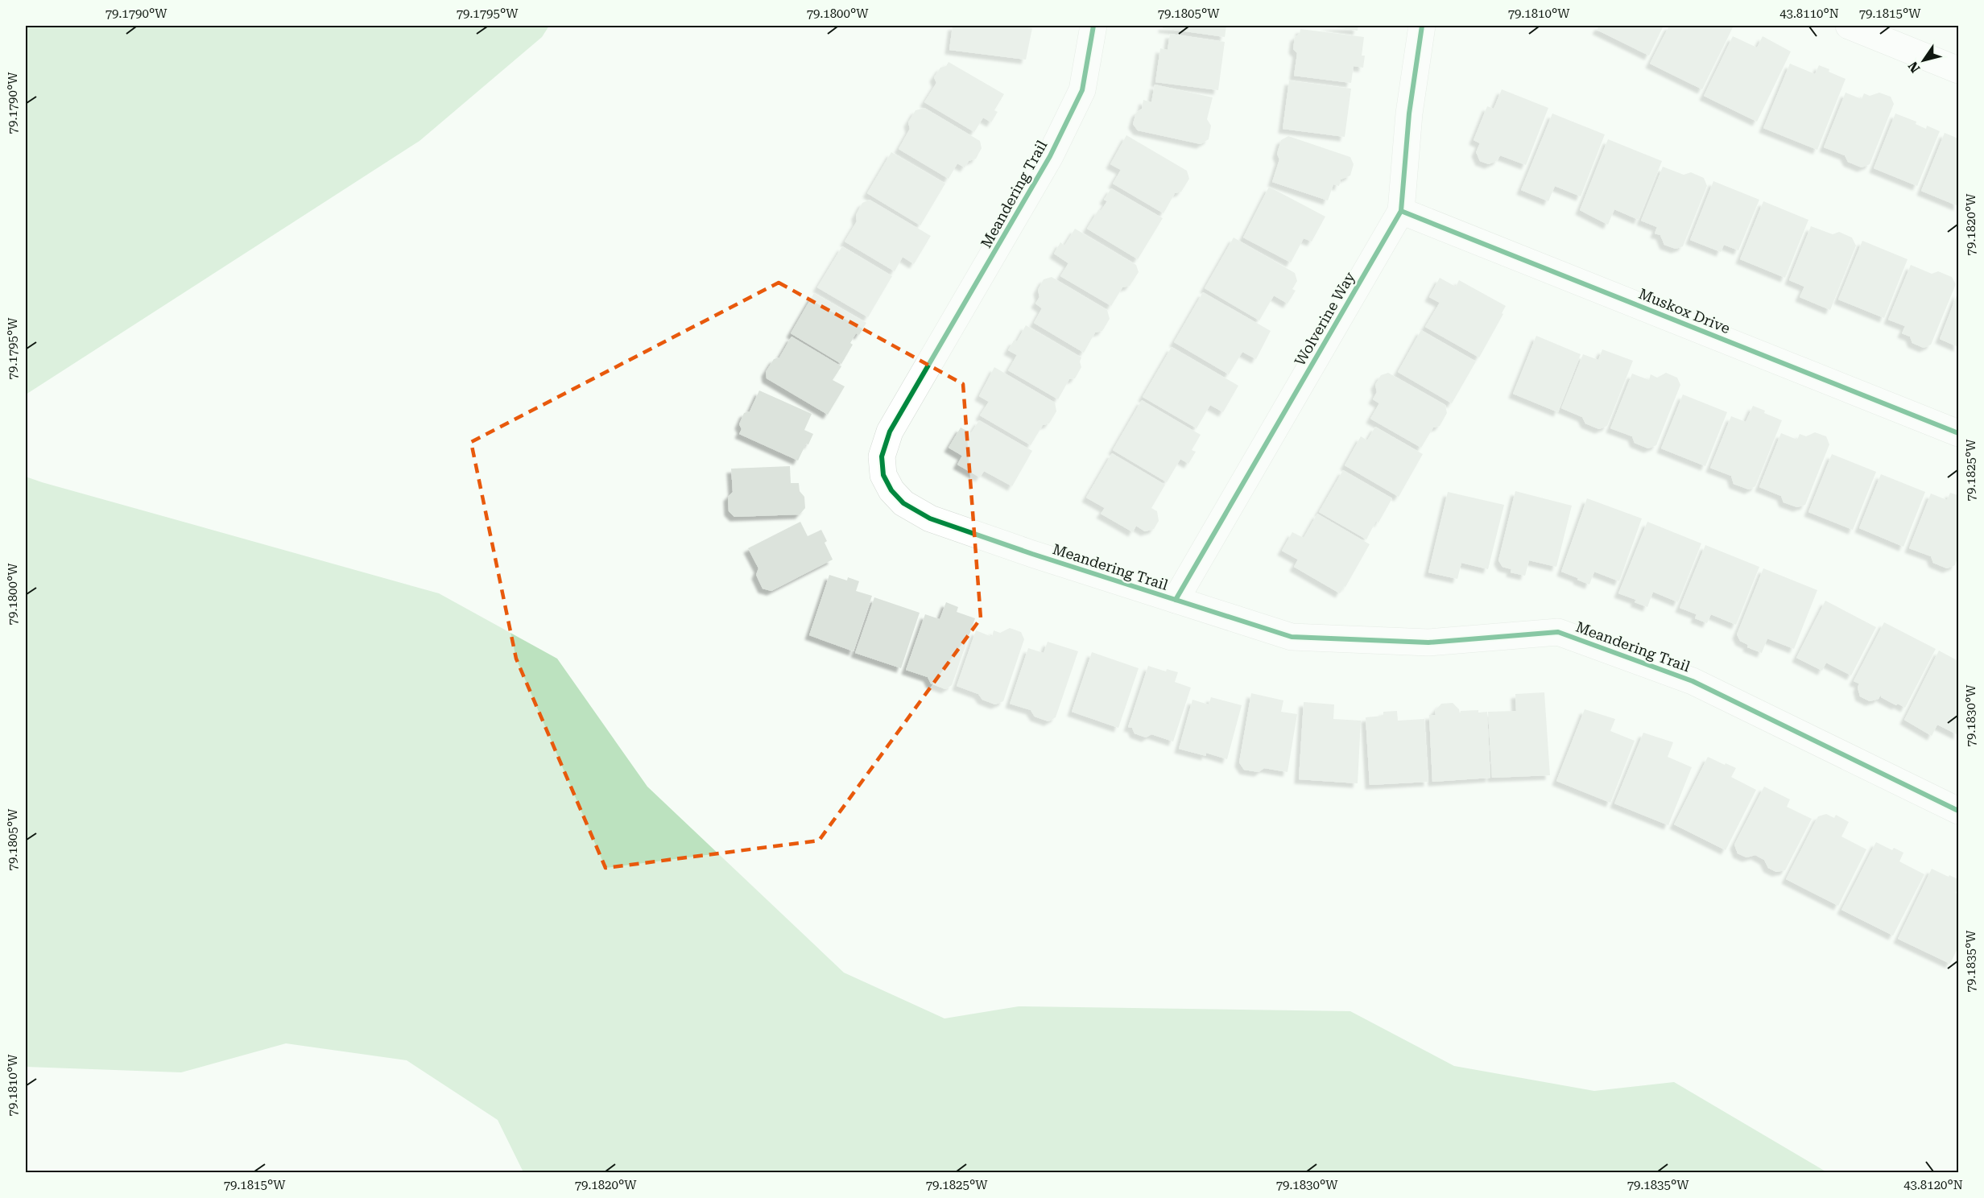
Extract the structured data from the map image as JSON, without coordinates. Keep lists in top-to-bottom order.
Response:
{
  "streets": {
    "street": ["Meandering Trail", "Muskox Drive", "Wolverine Way"]
  },
  "crossings": [
    ["Meandering Trail", "Wolverine Way"],
    ["Muskox Drive", "Wolverine Way"]
  ],
  "north": "bottom left",
  "coordinates": [
    "79.1790°W",
    "79.1795°W",
    "79.1800°W",
    "79.1805°W",
    "79.1810°W",
    "43.8110°N",
    "79.1815°W",
    "79.1820°W",
    "79.1825°W",
    "79.1830°W",
    "79.1835°W",
    "43.8120°N"
  ]
}
